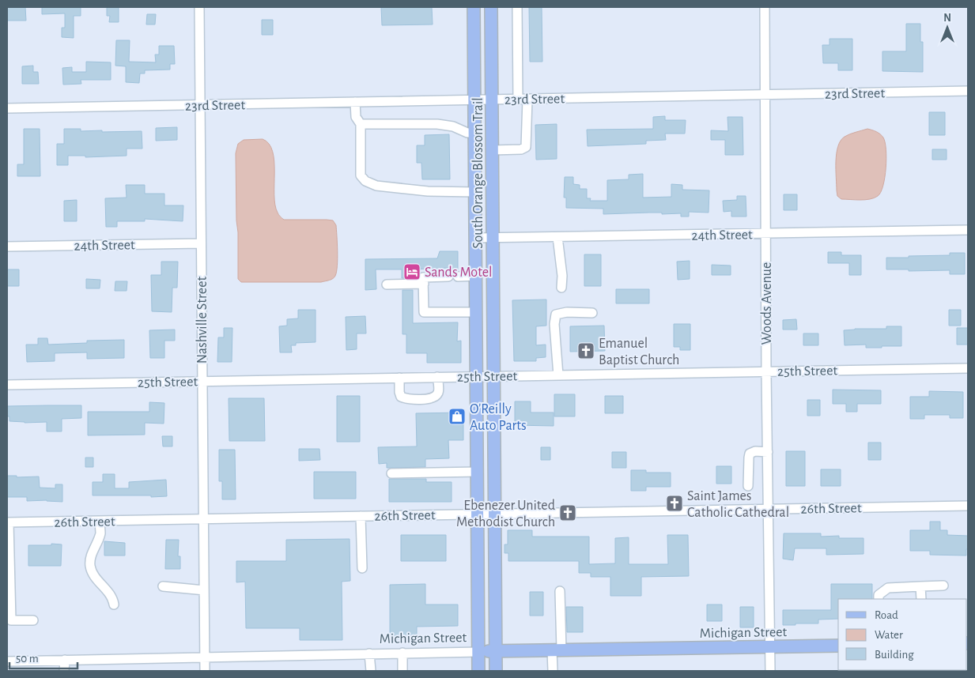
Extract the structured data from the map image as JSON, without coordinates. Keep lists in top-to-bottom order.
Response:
{
  "streets": {
    "main road": ["South Orange Blossom Trail", "Michigan Street"],
    "street": [
      "23rd Street",
      "24th Street",
      "Woods Avenue",
      "Nashville Street",
      "25th Street",
      "26th Street"
    ]
  },
  "crossings": [
    ["23rd Street", "South Orange Blossom Trail"],
    ["23rd Street", "Woods Avenue"],
    ["23rd Street", "Nashville Street"],
    ["South Orange Blossom Trail", "24th Street"],
    ["South Orange Blossom Trail", "25th Street"],
    ["South Orange Blossom Trail", "26th Street"],
    ["South Orange Blossom Trail", "Michigan Street"],
    ["24th Street", "Woods Avenue"],
    ["24th Street", "Nashville Street"],
    ["Woods Avenue", "25th Street"],
    ["Woods Avenue", "26th Street"],
    ["Woods Avenue", "Michigan Street"],
    ["Nashville Street", "25th Street"],
    ["Nashville Street", "26th Street"],
    ["Nashville Street", "Michigan Street"]
  ],
  "places": {
    "hotel": ["Sands Motel"],
    "church": ["Emanuel Baptist Church", "Saint James Catholic Cathedral", "Ebenezer United Methodist Church"],
    "shop": ["O'Reilly Auto Parts"]
  },
  "legend": ["Road", "Water", "Building"],
  "scale_bar": "50 m",
  "north": "top"
}
